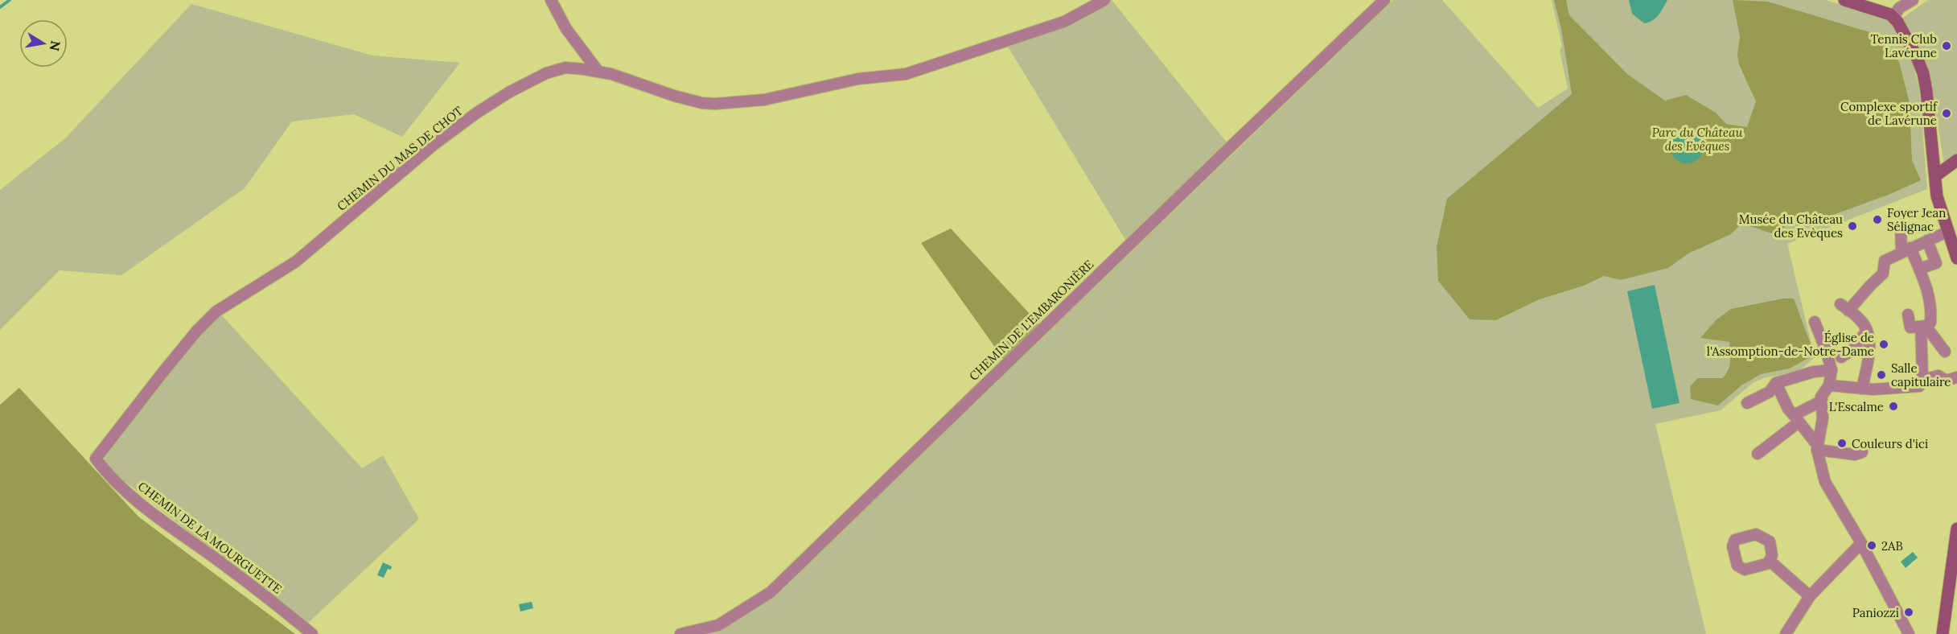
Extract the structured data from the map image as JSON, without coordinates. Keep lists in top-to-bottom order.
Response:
{
  "streets": {
    "street": ["CHEMIN DU MAS DE CHOT", "CHEMIN DE L'EMBARONIÈRE", "CHEMIN DE LA MOURGUETTE"]
  },
  "crossings": [
    ["CHEMIN DU MAS DE CHOT", "CHEMIN DE LA MOURGUETTE"]
  ],
  "parks": ["Parc du Château des Evêques"],
  "places": [
    "Tennis Club Lavérune",
    "Complexe sportif de Lavérune",
    "Foyer Jean Sélignac",
    "Musée du Château des Evèques",
    "Église de l'Assomption-de-Notre-Dame",
    "Salle capitulaire",
    "L'Escalme",
    "Couleurs d'ici",
    "2AB",
    "Paniozzi"
  ],
  "north": "right"
}
